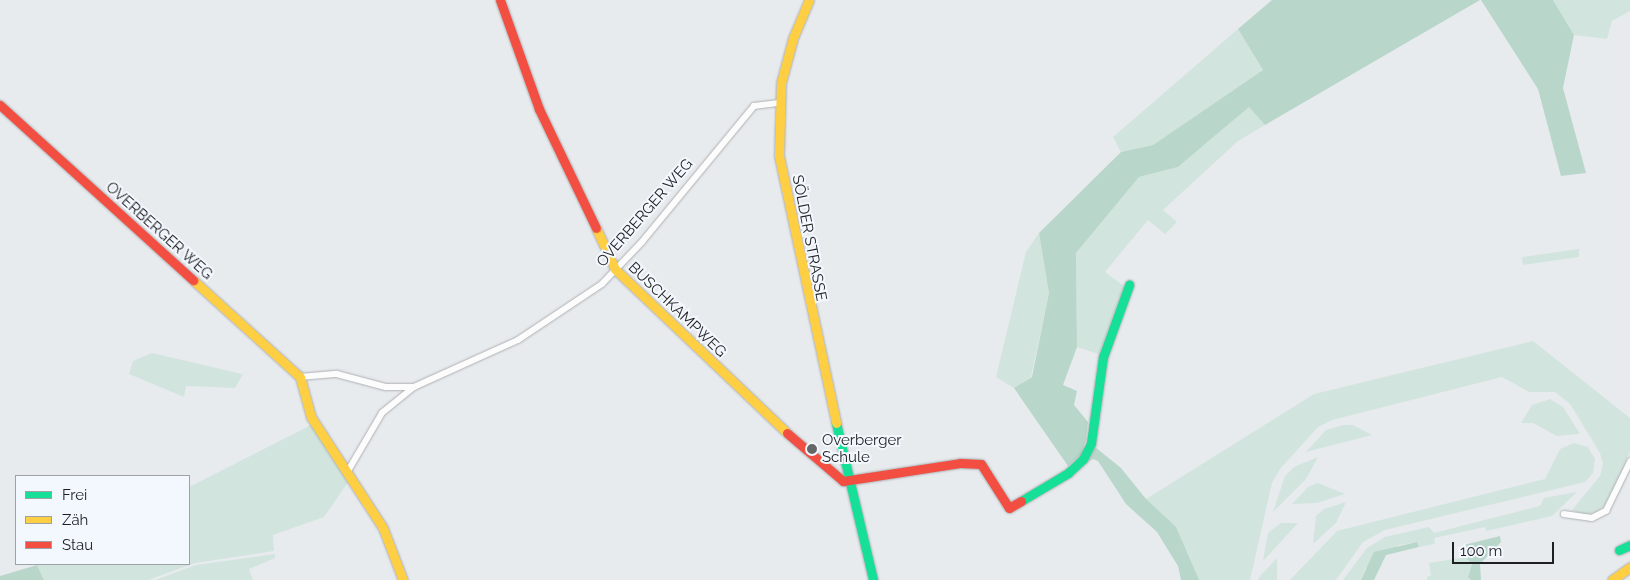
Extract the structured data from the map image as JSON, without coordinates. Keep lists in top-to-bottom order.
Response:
{
  "streets": {
    "main road": ["OVERBERGER WEG", "SÖLDER STRASSE", "BUSCHKAMPWEG"]
  },
  "crossings": [
    ["OVERBERGER WEG", "SÖLDER STRASSE"],
    ["OVERBERGER WEG", "BUSCHKAMPWEG"],
    ["SÖLDER STRASSE", "BUSCHKAMPWEG"]
  ],
  "places": ["Overberger Schule"],
  "legend": ["Frei", "Zäh", "Stau"],
  "scale_bar": "100 m"
}
